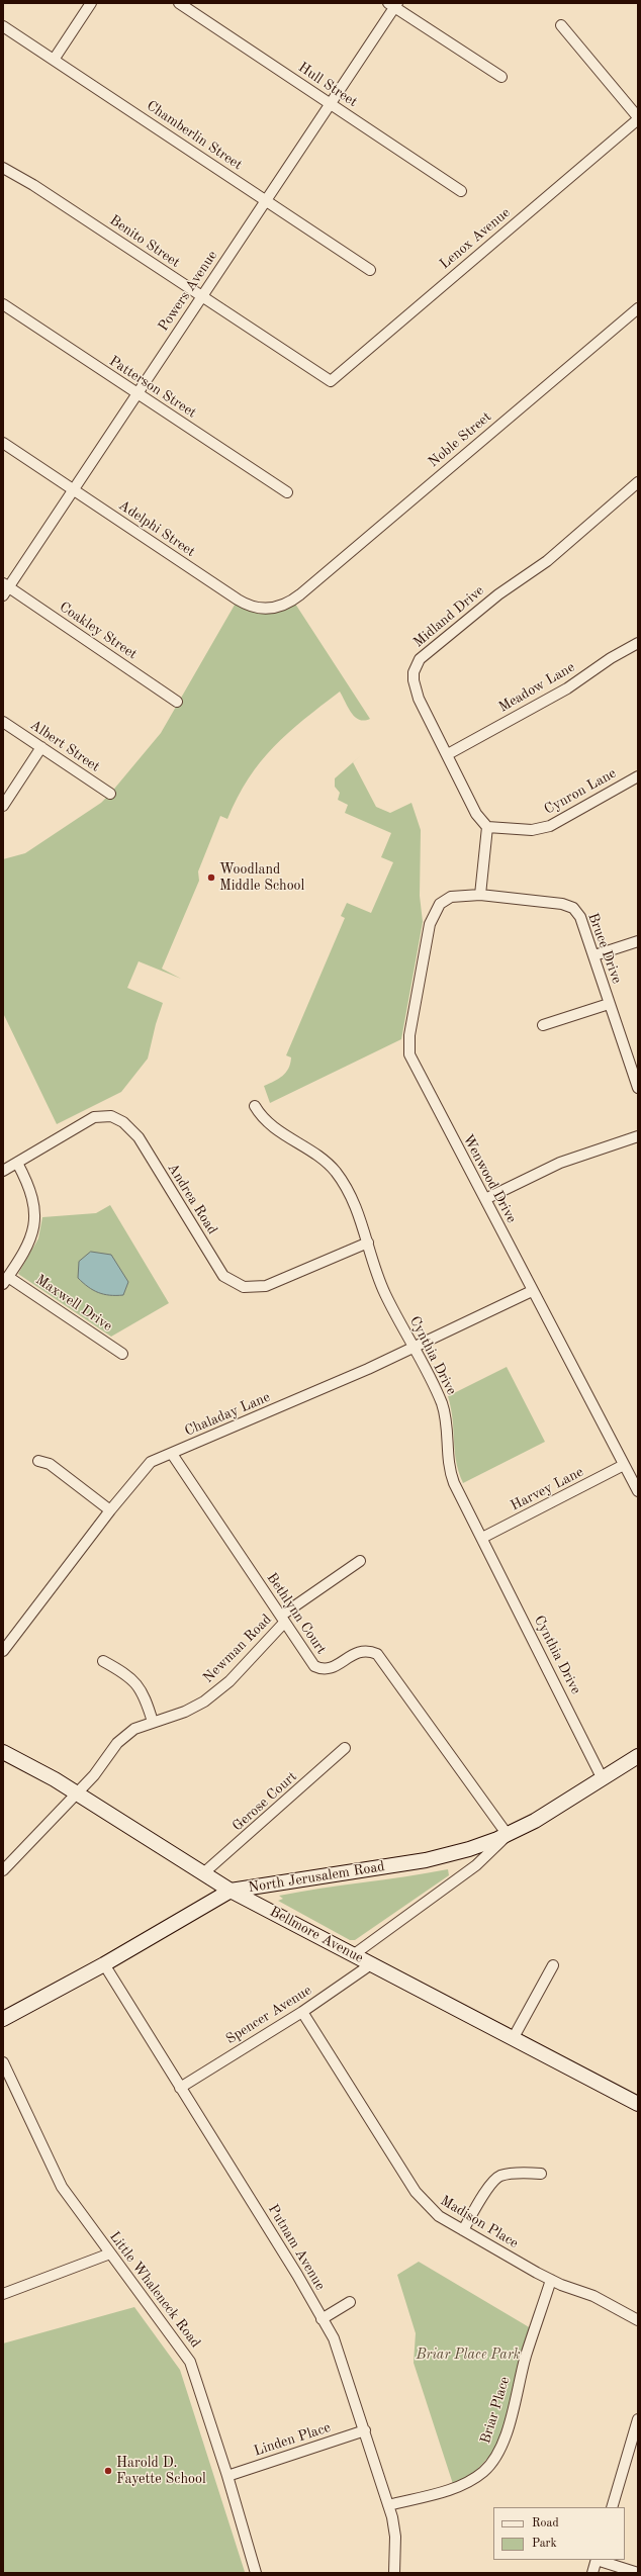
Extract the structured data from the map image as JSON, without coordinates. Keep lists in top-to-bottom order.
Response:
{
  "streets": {
    "main road": ["North Jerusalem Road", "Bellmore Avenue"],
    "street": [
      "Hull Street",
      "Chamberlin Street",
      "Lenox Avenue",
      "Benito Street",
      "Powers Avenue",
      "Patterson Street",
      "Noble Street",
      "Adelphi Street",
      "Midland Drive",
      "Coakley Street",
      "Meadow Lane",
      "Albert Street",
      "Cynron Lane",
      "Bruce Drive",
      "Wenwood Drive",
      "Andrea Road",
      "Maxwell Drive",
      "Cynthia Drive",
      "Chaladay Lane",
      "Harvey Lane",
      "Bethlynn Court",
      "Newman Road",
      "Gerose Court",
      "Spencer Avenue",
      "Madison Place",
      "Putnam Avenue",
      "Little Whaleneck Road",
      "Briar Place",
      "Linden Place"
    ]
  },
  "crossings": [
    ["Hull Street", "Powers Avenue"],
    ["Chamberlin Street", "Powers Avenue"],
    ["Lenox Avenue", "Benito Street"],
    ["Benito Street", "Powers Avenue"],
    ["Powers Avenue", "Patterson Street"],
    ["Powers Avenue", "Adelphi Street"],
    ["Powers Avenue", "Coakley Street"],
    ["Noble Street", "Adelphi Street"],
    ["Midland Drive", "Meadow Lane"],
    ["Midland Drive", "Cynron Lane"],
    ["Bruce Drive", "Wenwood Drive"],
    ["Wenwood Drive", "Chaladay Lane"],
    ["Wenwood Drive", "Harvey Lane"],
    ["Andrea Road", "Cynthia Drive"],
    ["Cynthia Drive", "Chaladay Lane"],
    ["Cynthia Drive", "Harvey Lane"],
    ["Cynthia Drive", "North Jerusalem Road"],
    ["Chaladay Lane", "Bethlynn Court"],
    ["Bethlynn Court", "Newman Road"],
    ["Bethlynn Court", "North Jerusalem Road"],
    ["Newman Road", "Bellmore Avenue"],
    ["Gerose Court", "Bellmore Avenue"],
    ["North Jerusalem Road", "Bellmore Avenue"],
    ["North Jerusalem Road", "Putnam Avenue"],
    ["Bellmore Avenue", "Spencer Avenue"],
    ["Spencer Avenue", "Madison Place"],
    ["Spencer Avenue", "Putnam Avenue"],
    ["Madison Place", "Briar Place"],
    ["Putnam Avenue", "Briar Place"],
    ["Putnam Avenue", "Linden Place"],
    ["Little Whaleneck Road", "Linden Place"]
  ],
  "parks": ["Briar Place Park"],
  "places": ["Woodland Middle School", "Harold D. Fayette School"],
  "legend": ["Road", "Park"]
}
